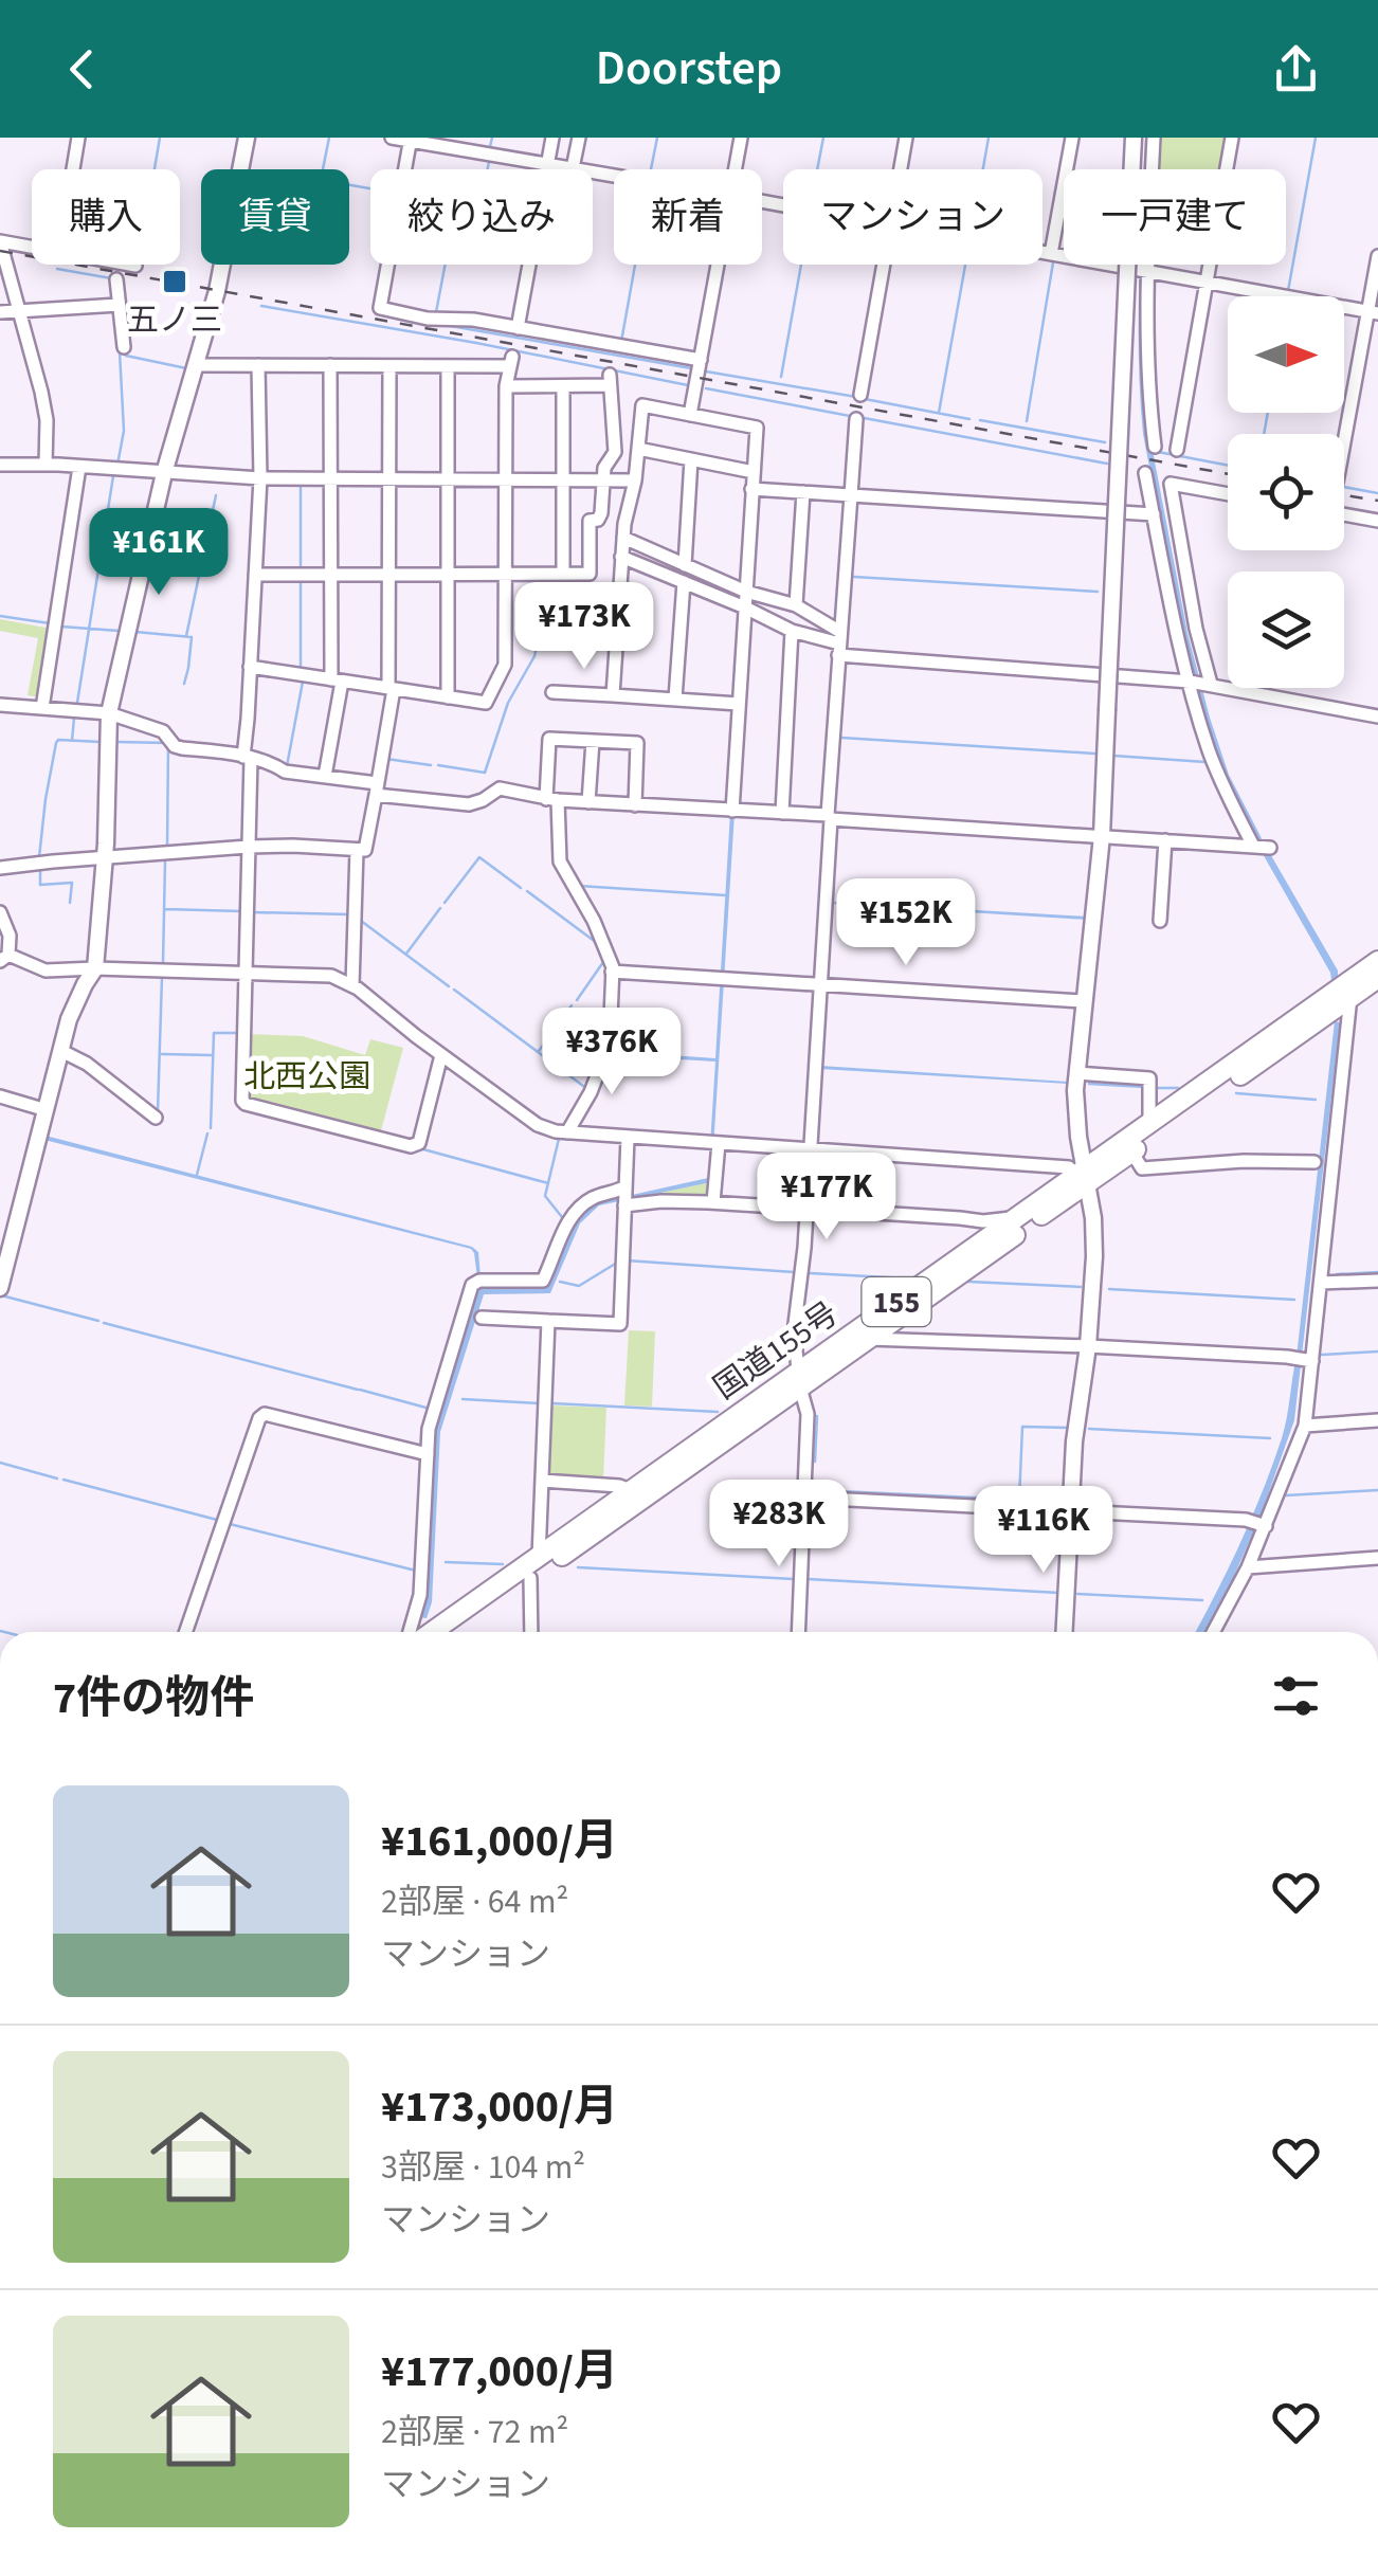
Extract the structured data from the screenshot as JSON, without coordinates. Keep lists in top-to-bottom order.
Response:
{
  "streets": {
    "highway": ["155", "国道155号"]
  },
  "parks": ["北西公園"],
  "places": {
    "transit": ["五ノ三"]
  },
  "north": "right",
  "page": {
    "header": "Doorstep",
    "chip": [
      "購入",
      "賃貸",
      "絞り込み",
      "新着",
      "マンション",
      "一戸建て"
    ],
    "price": [
      "¥161K",
      "¥173K",
      "¥152K",
      "¥376K",
      "¥177K",
      "¥283K",
      "¥116K"
    ],
    "heading": "7件の物件",
    "list": [
      {
        "name": "¥161,000/月",
        "note": "2部屋 · 64 m² · マンション"
      },
      {
        "name": "¥173,000/月",
        "note": "3部屋 · 104 m² · マンション"
      },
      {
        "name": "¥177,000/月",
        "note": "2部屋 · 72 m² · マンション"
      }
    ]
  }
}
